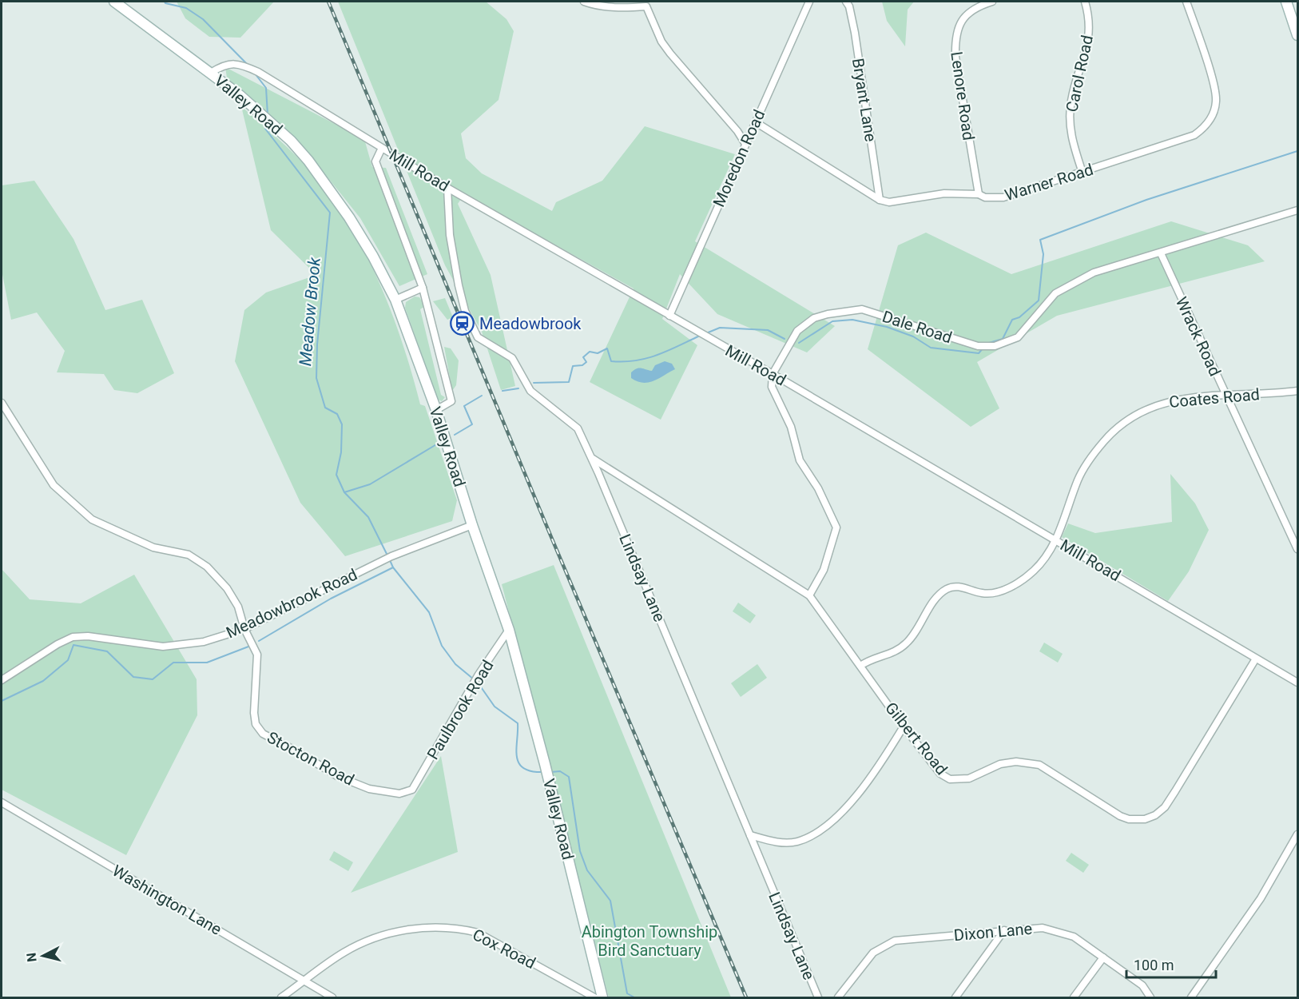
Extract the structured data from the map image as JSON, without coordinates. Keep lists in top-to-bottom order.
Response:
{
  "streets": {
    "main road": ["Valley Road"],
    "street": [
      "Carol Road",
      "Lenore Road",
      "Bryant Lane",
      "Moredon Road",
      "Mill Road",
      "Warner Road",
      "Dale Road",
      "Wrack Road",
      "Coates Road",
      "Lindsay Lane",
      "Meadowbrook Road",
      "Paulbrook Road",
      "Gilbert Road",
      "Stocton Road",
      "Washington Lane",
      "Dixon Lane",
      "Cox Road"
    ]
  },
  "crossings": [
    ["Carol Road", "Warner Road"],
    ["Lenore Road", "Warner Road"],
    ["Bryant Lane", "Warner Road"],
    ["Valley Road", "Mill Road"],
    ["Valley Road", "Meadowbrook Road"],
    ["Valley Road", "Paulbrook Road"],
    ["Moredon Road", "Mill Road"],
    ["Mill Road", "Dale Road"],
    ["Mill Road", "Coates Road"],
    ["Mill Road", "Lindsay Lane"],
    ["Mill Road", "Gilbert Road"],
    ["Dale Road", "Wrack Road"],
    ["Wrack Road", "Coates Road"],
    ["Coates Road", "Gilbert Road"],
    ["Lindsay Lane", "Gilbert Road"],
    ["Meadowbrook Road", "Stocton Road"],
    ["Paulbrook Road", "Stocton Road"],
    ["Washington Lane", "Cox Road"]
  ],
  "water": ["Meadow Brook"],
  "parks": ["Abington Township Bird Sanctuary"],
  "places": {
    "station": ["Meadowbrook"]
  },
  "scale_bar": "100 m",
  "north": "left"
}
